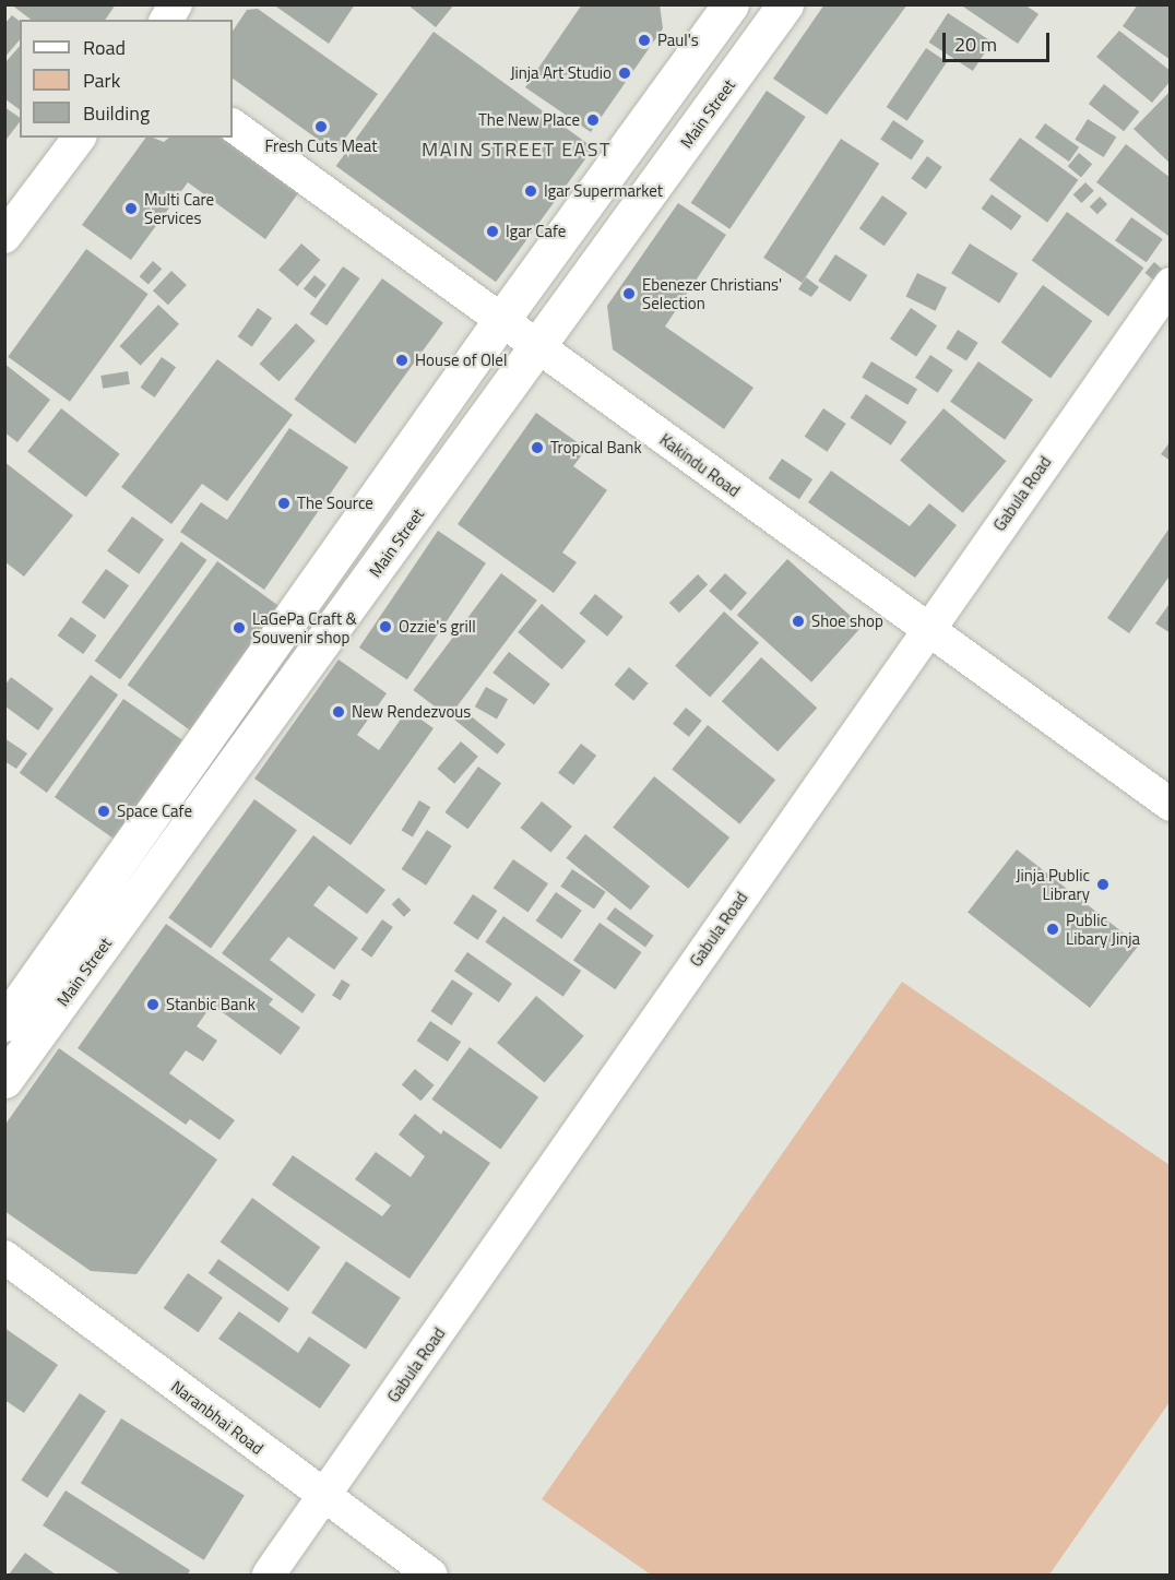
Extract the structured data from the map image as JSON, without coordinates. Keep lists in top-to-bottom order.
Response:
{
  "streets": {
    "street": [
      "Main Street",
      "Kakindu Road",
      "Gabula Road",
      "Naranbhai Road"
    ]
  },
  "crossings": [
    ["Main Street", "Kakindu Road"],
    ["Kakindu Road", "Gabula Road"],
    ["Gabula Road", "Naranbhai Road"]
  ],
  "districts": ["MAIN STREET EAST"],
  "places": [
    "Paul's",
    "Jinja Art Studio",
    "The New Place",
    "Fresh Cuts Meat",
    "Igar Supermarket",
    "Multi Care Services",
    "Igar Cafe",
    "Ebenezer Christians' Selection",
    "House of Olel",
    "Tropical Bank",
    "The Source",
    "Shoe shop",
    "Ozzie's grill",
    "LaGePa Craft & Souvenir shop",
    "New Rendezvous",
    "Space Cafe",
    "Jinja Public Library",
    "Public Libary Jinja",
    "Stanbic Bank"
  ],
  "legend": ["Road", "Park", "Building"],
  "scale_bar": "20 m"
}
